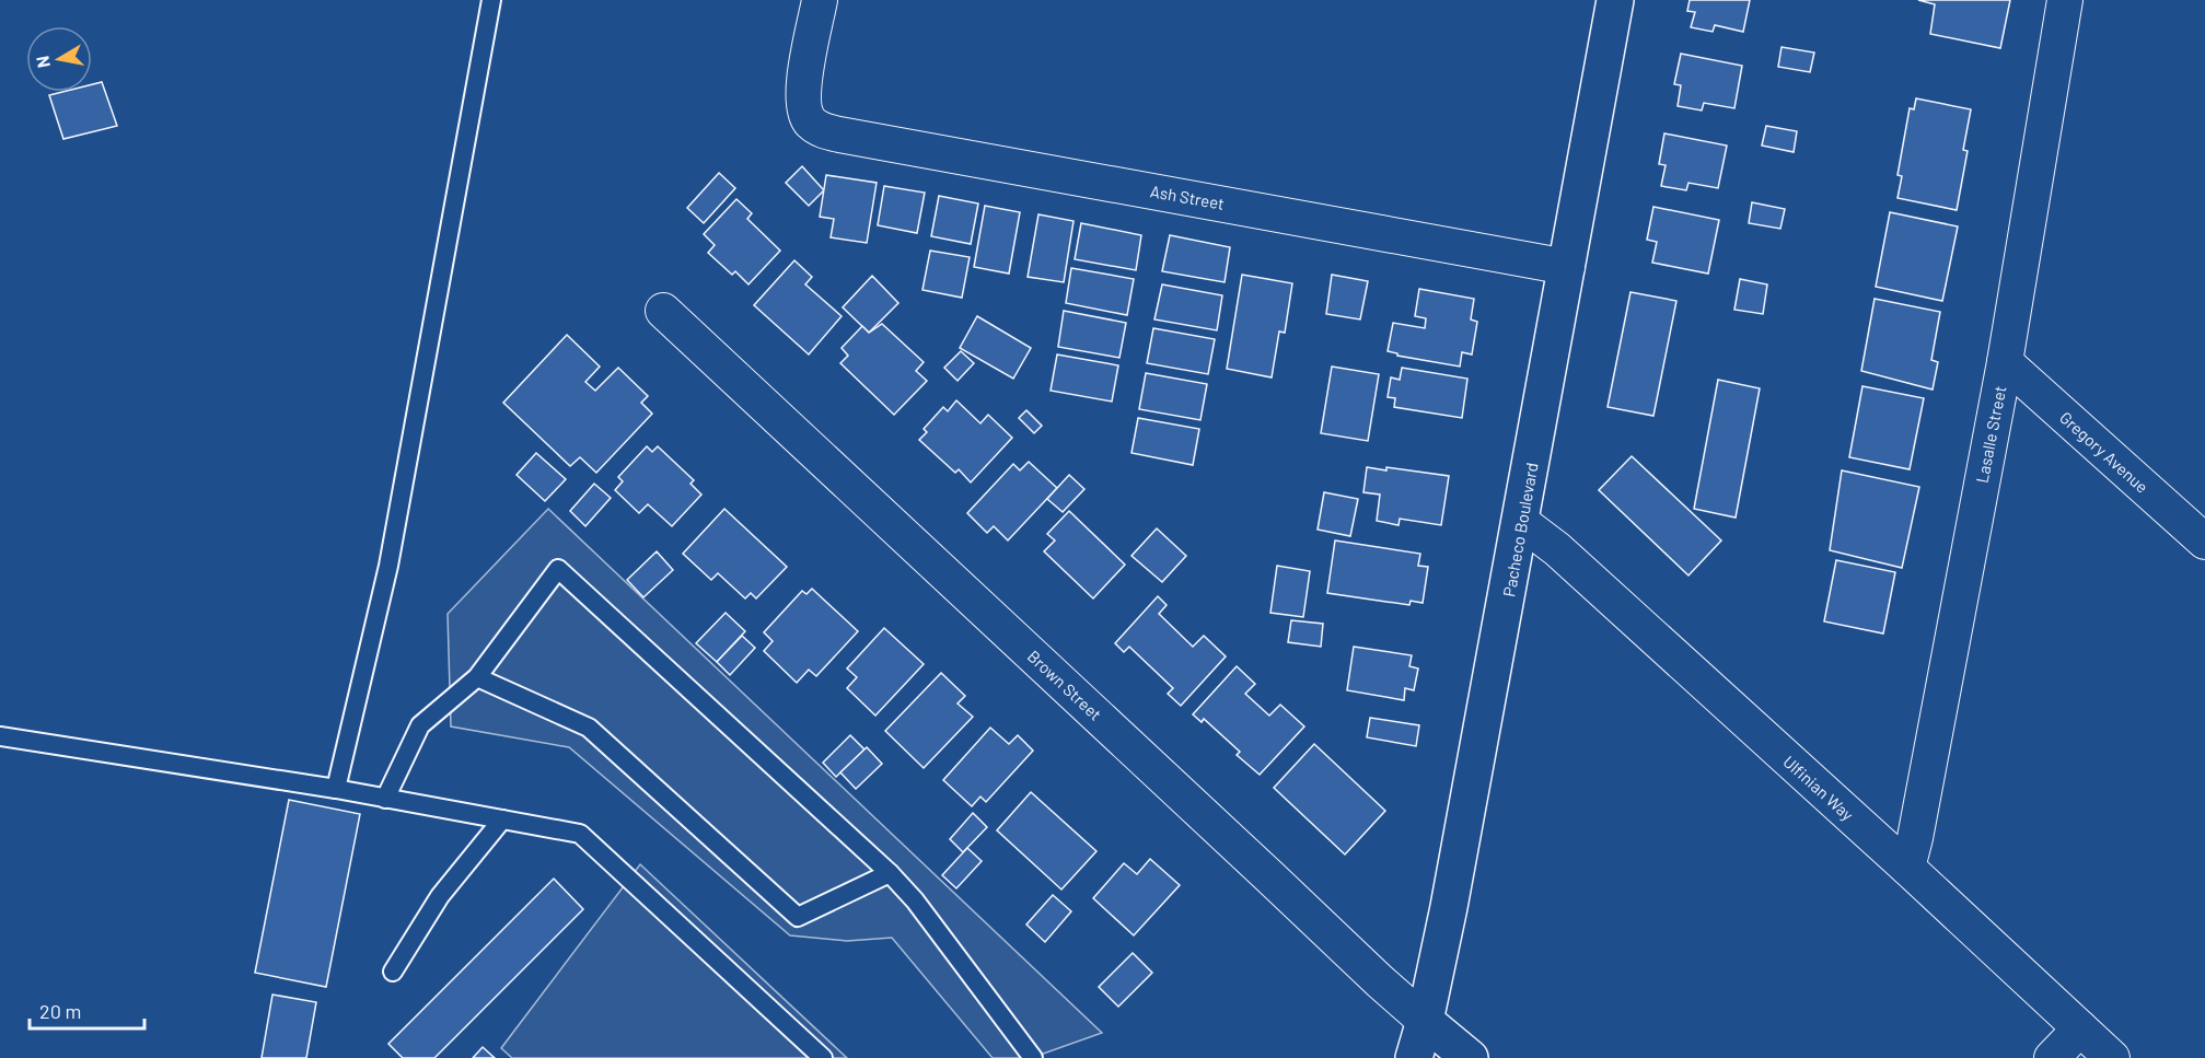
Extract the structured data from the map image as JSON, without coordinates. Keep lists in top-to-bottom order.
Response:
{
  "streets": {
    "main road": ["Pacheco Boulevard", "Brown Street"],
    "street": [
      "Ash Street",
      "Lasalle Street",
      "Gregory Avenue",
      "Ulfinian Way"
    ]
  },
  "crossings": [
    ["Ash Street", "Pacheco Boulevard"],
    ["Lasalle Street", "Gregory Avenue"],
    ["Lasalle Street", "Ulfinian Way"],
    ["Pacheco Boulevard", "Brown Street"],
    ["Pacheco Boulevard", "Ulfinian Way"]
  ],
  "scale_bar": "20 m",
  "north": "left"
}
